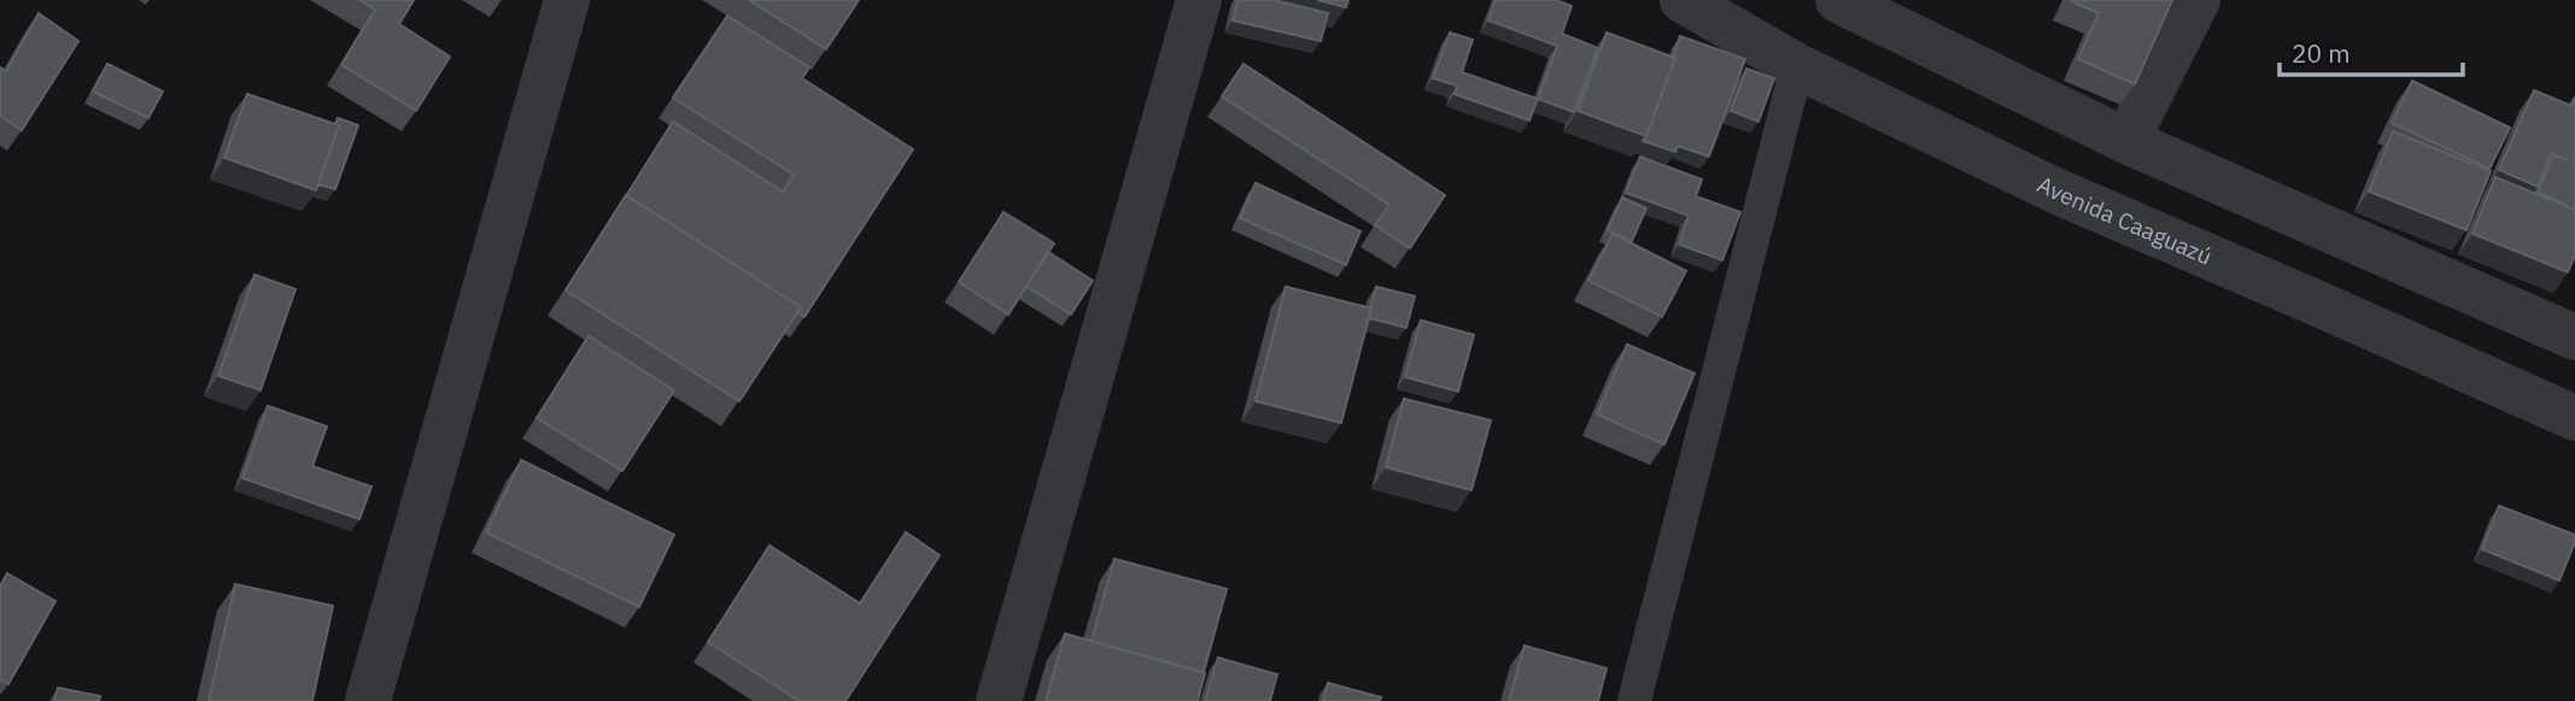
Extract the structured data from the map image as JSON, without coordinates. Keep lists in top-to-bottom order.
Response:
{
  "streets": {
    "street": ["Avenida Caaguazú"]
  },
  "scale_bar": "20 m"
}
